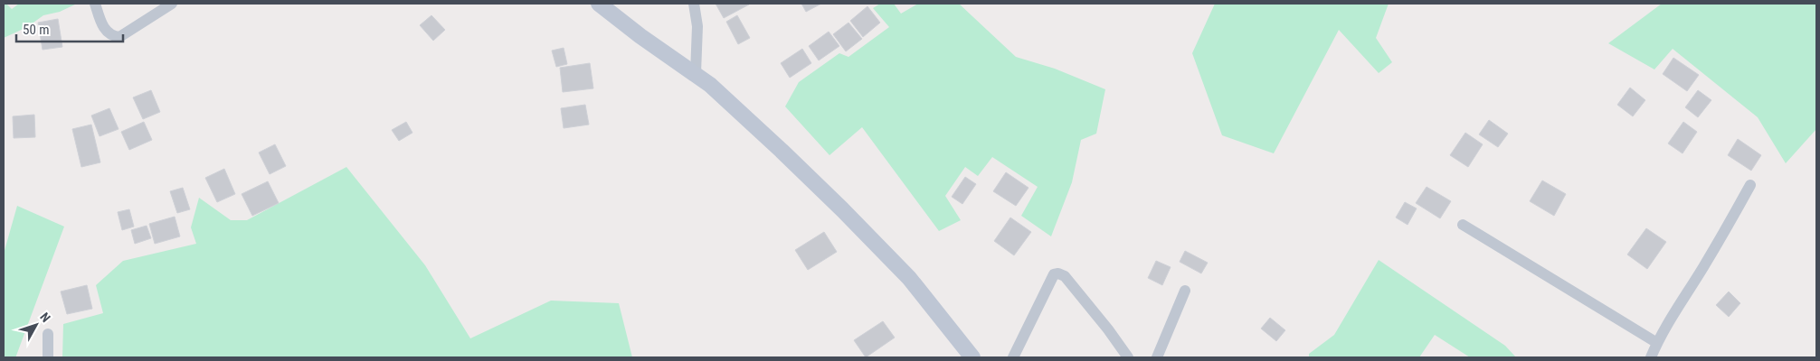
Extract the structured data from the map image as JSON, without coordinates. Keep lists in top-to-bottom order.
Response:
{
  "scale_bar": "50 m",
  "north": "top right"
}
